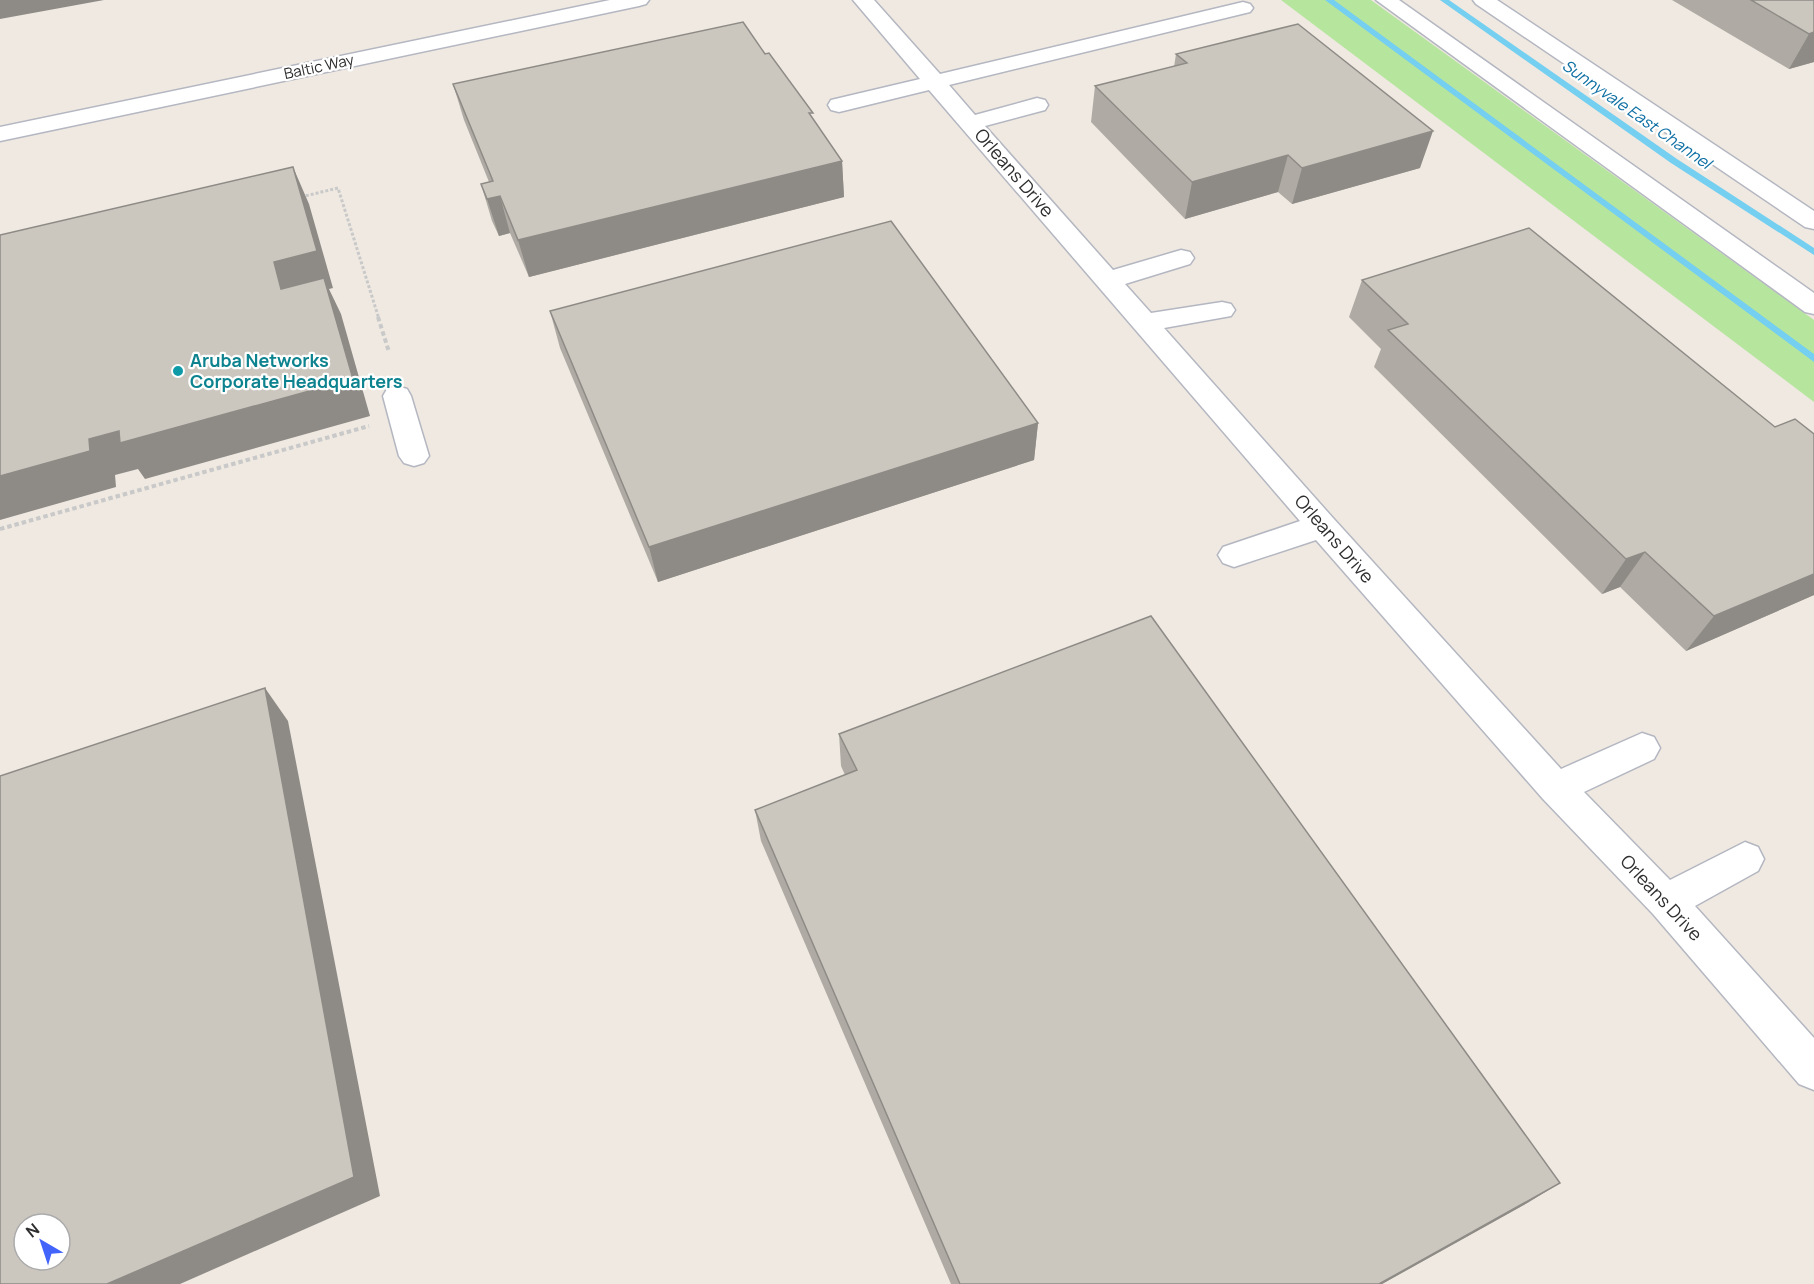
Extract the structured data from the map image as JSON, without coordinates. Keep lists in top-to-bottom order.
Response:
{
  "streets": {
    "street": ["Baltic Way", "Orleans Drive"]
  },
  "water": ["Sunnyvale East Channel"],
  "places": ["Aruba Networks Corporate Headquarters"],
  "north": "top left"
}
